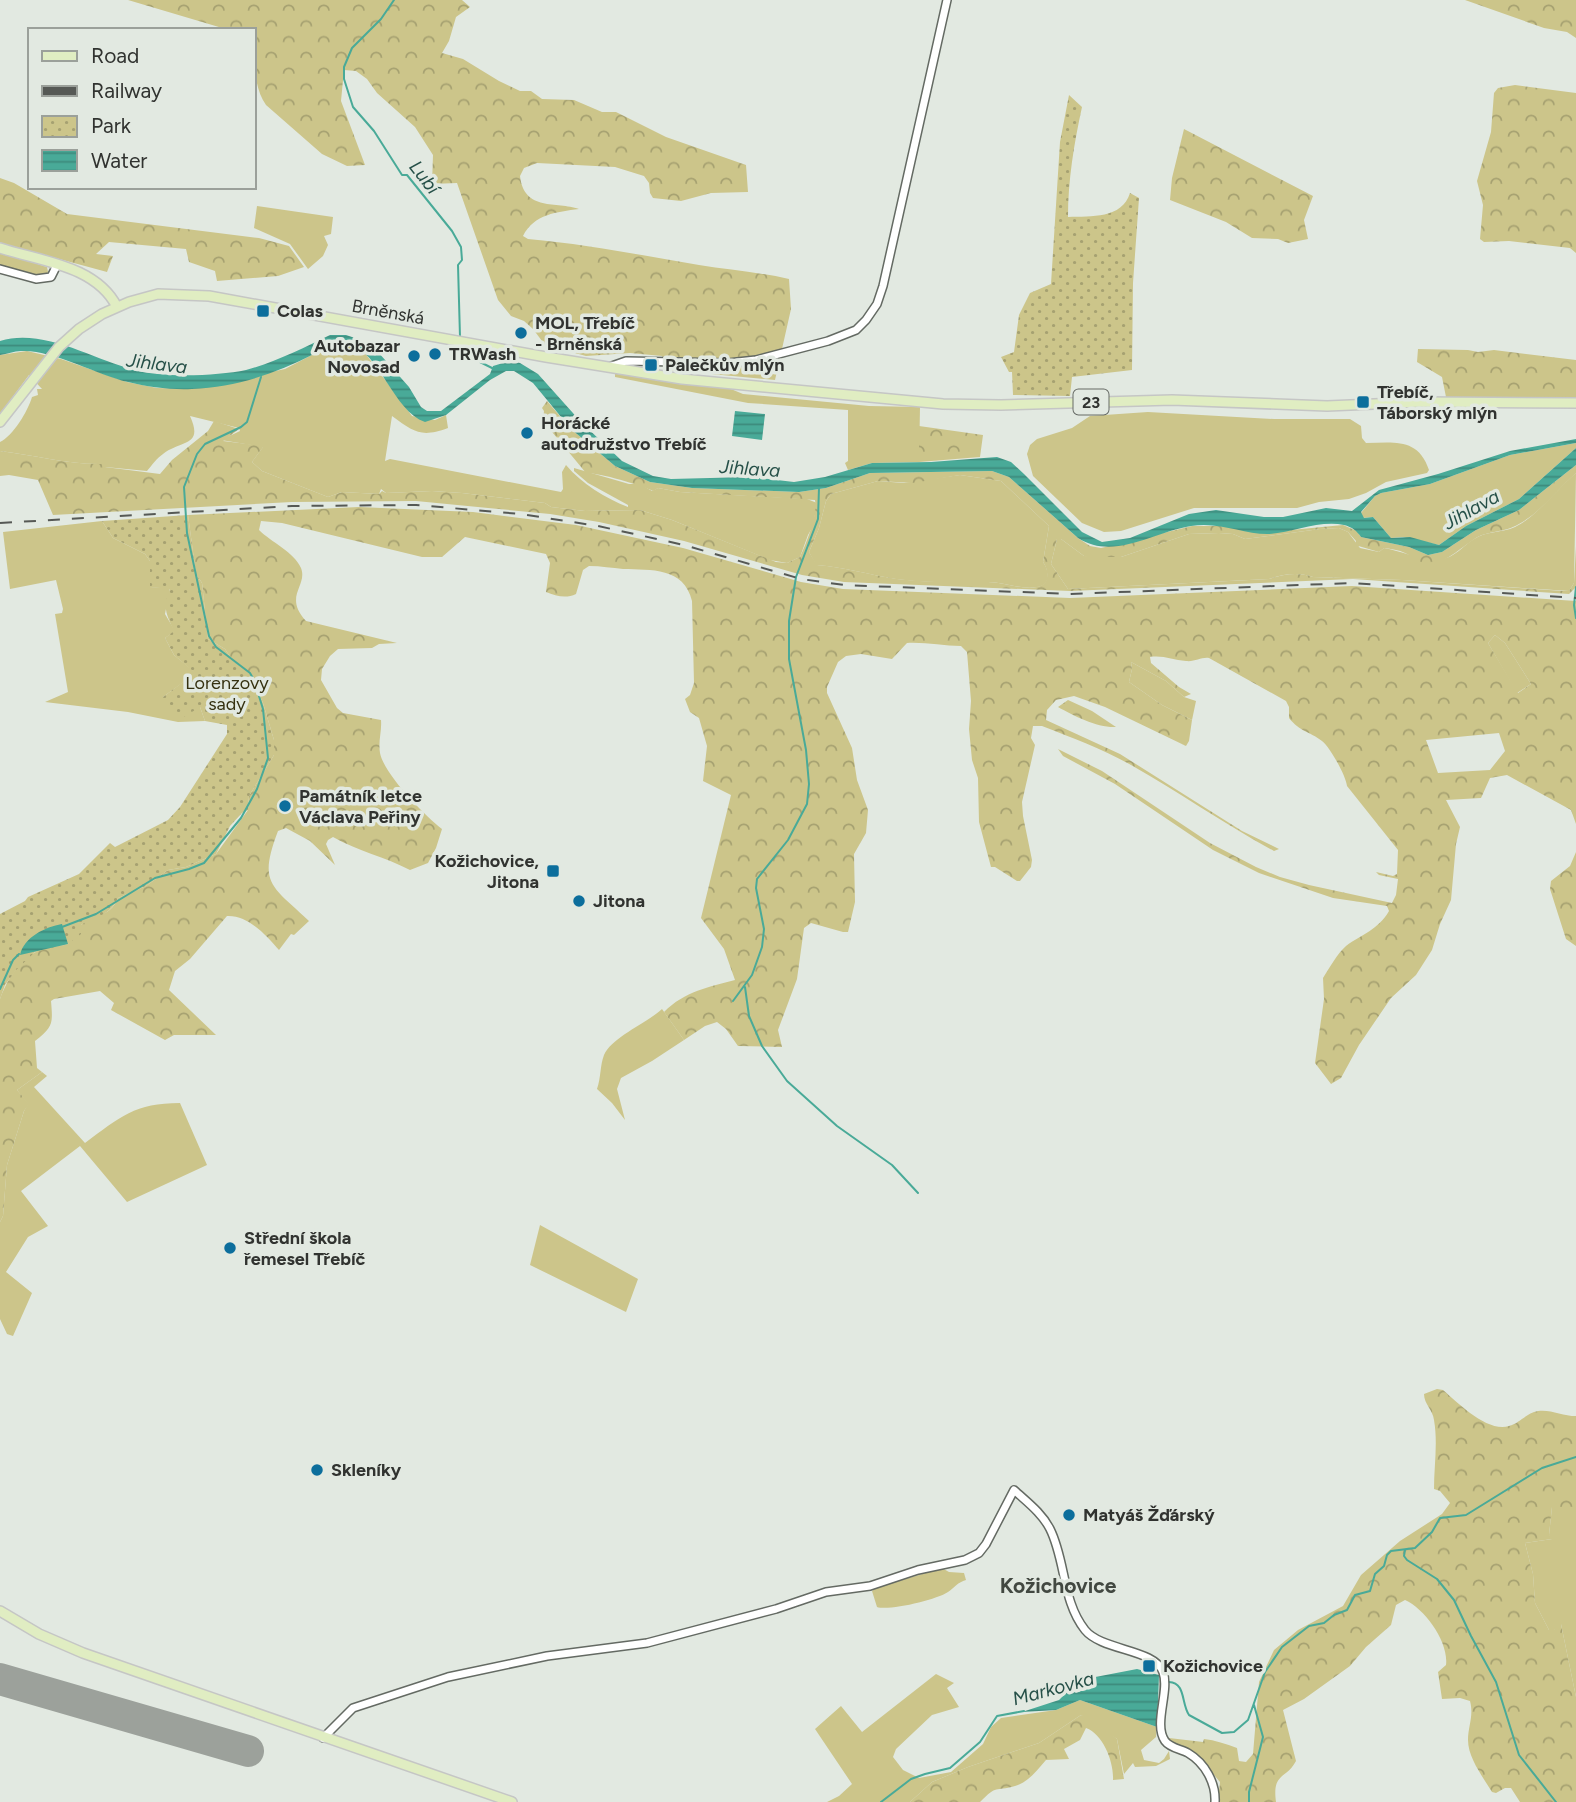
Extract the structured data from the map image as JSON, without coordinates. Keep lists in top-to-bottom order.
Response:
{
  "streets": {
    "main road": ["Brněnská", "23"]
  },
  "crossings": [
    ["Brněnská", "23"]
  ],
  "districts": ["Kožichovice"],
  "water": ["Lubí", "Jihlava", "Markovka"],
  "parks": ["Lorenzovy sady"],
  "places": {
    "transit": [
      "Colas",
      "Palečkův mlýn",
      "Třebíč, Táborský mlýn",
      "Kožichovice, Jitona",
      "Kožichovice"
    ],
    "other": [
      "MOL, Třebíč - Brněnská",
      "TRWash",
      "Autobazar Novosad",
      "Horácké autodružstvo Třebíč",
      "Památník letce Václava Peřiny",
      "Jitona",
      "Střední škola řemesel Třebíč",
      "Skleníky",
      "Matyáš Žďárský"
    ]
  },
  "legend": [
    "Road",
    "Railway",
    "Park",
    "Water"
  ]
}
